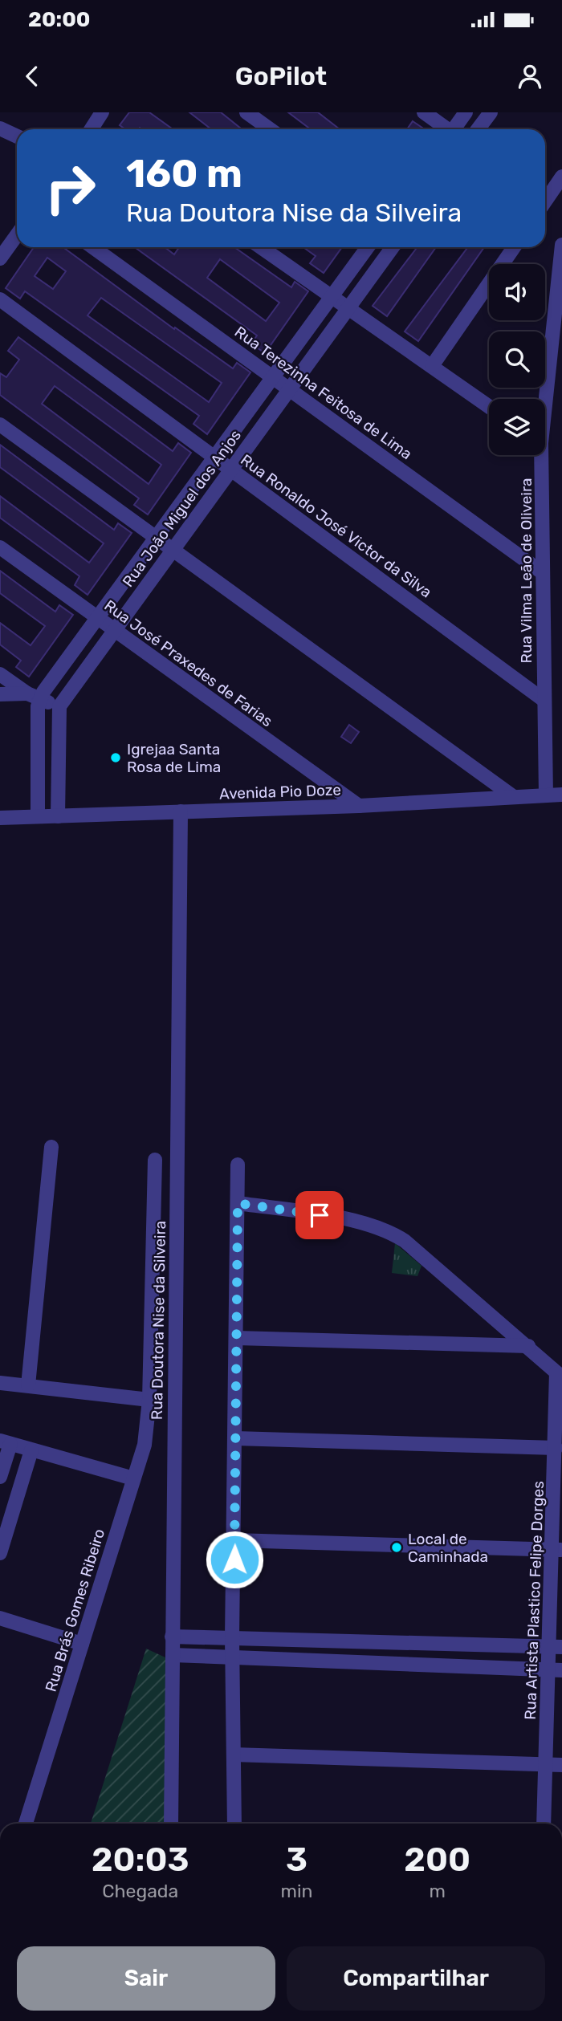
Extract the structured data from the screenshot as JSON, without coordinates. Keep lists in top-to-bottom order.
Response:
{
  "streets": {
    "street": [
      "Rua Terezinha Feitosa de Lima",
      "Rua João Miguel dos Anjos",
      "Rua Ronaldo José Victor da Silva",
      "Rua Vilma Leão de Oliveira",
      "Rua José Praxedes de Farias",
      "Avenida Pio Doze",
      "Rua Doutora Nise da Silveira",
      "Rua Artista Plastico Felipe Dorges",
      "Rua Brás Gomes Ribeiro"
    ]
  },
  "crossings": [
    ["Rua Terezinha Feitosa de Lima", "Rua João Miguel dos Anjos"],
    ["Rua Terezinha Feitosa de Lima", "Rua Vilma Leão de Oliveira"],
    ["Rua João Miguel dos Anjos", "Rua Ronaldo José Victor da Silva"],
    ["Rua João Miguel dos Anjos", "Rua José Praxedes de Farias"],
    ["Rua Ronaldo José Victor da Silva", "Rua Vilma Leão de Oliveira"],
    ["Rua Vilma Leão de Oliveira", "Avenida Pio Doze"],
    ["Rua José Praxedes de Farias", "Avenida Pio Doze"],
    ["Avenida Pio Doze", "Rua Doutora Nise da Silveira"]
  ],
  "places": ["Igrejaa Santa Rosa de Lima", "Local de Caminhada"],
  "page": {
    "status": "20:00",
    "header": "GoPilot",
    "turn": ["160 m", "Rua Doutora Nise da Silveira"],
    "eta": [
      "20:03",
      "Chegada",
      "3",
      "min",
      "200",
      "m"
    ],
    "buttons": ["Sair", "Compartilhar"]
  }
}
